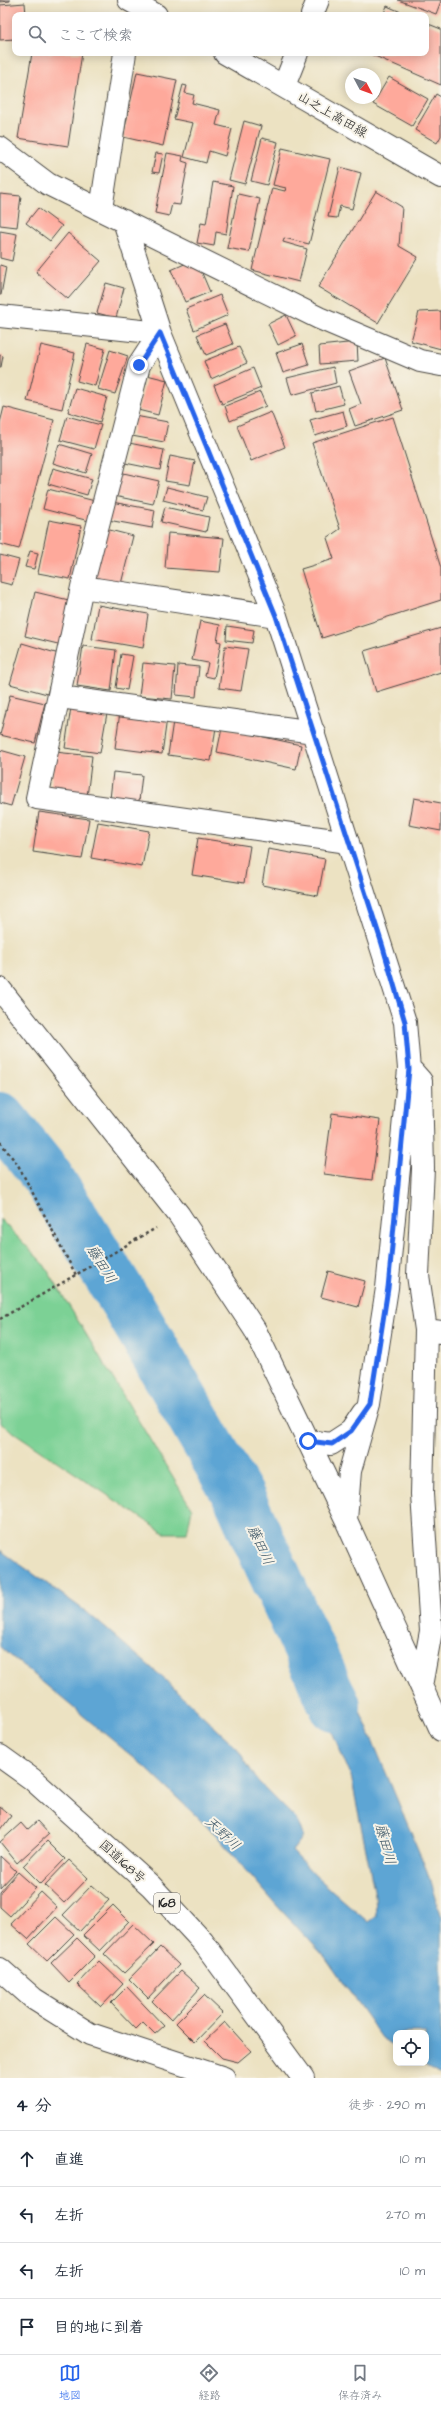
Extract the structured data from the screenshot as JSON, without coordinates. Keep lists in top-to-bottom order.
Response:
{
  "streets": {
    "main road": ["山之上高田線", "国道168号", "168"]
  },
  "water": ["藤田川", "天野川"],
  "north": "bottom right",
  "page": {
    "search": "ここで検索",
    "heading": ["4 分", "徒歩 · 290 m"],
    "list": [
      ["直進", "10 m"],
      ["左折", "270 m"],
      ["左折", "10 m"],
      "目的地に到着"
    ],
    "nav": ["地図", "経路", "保存済み"]
  }
}
